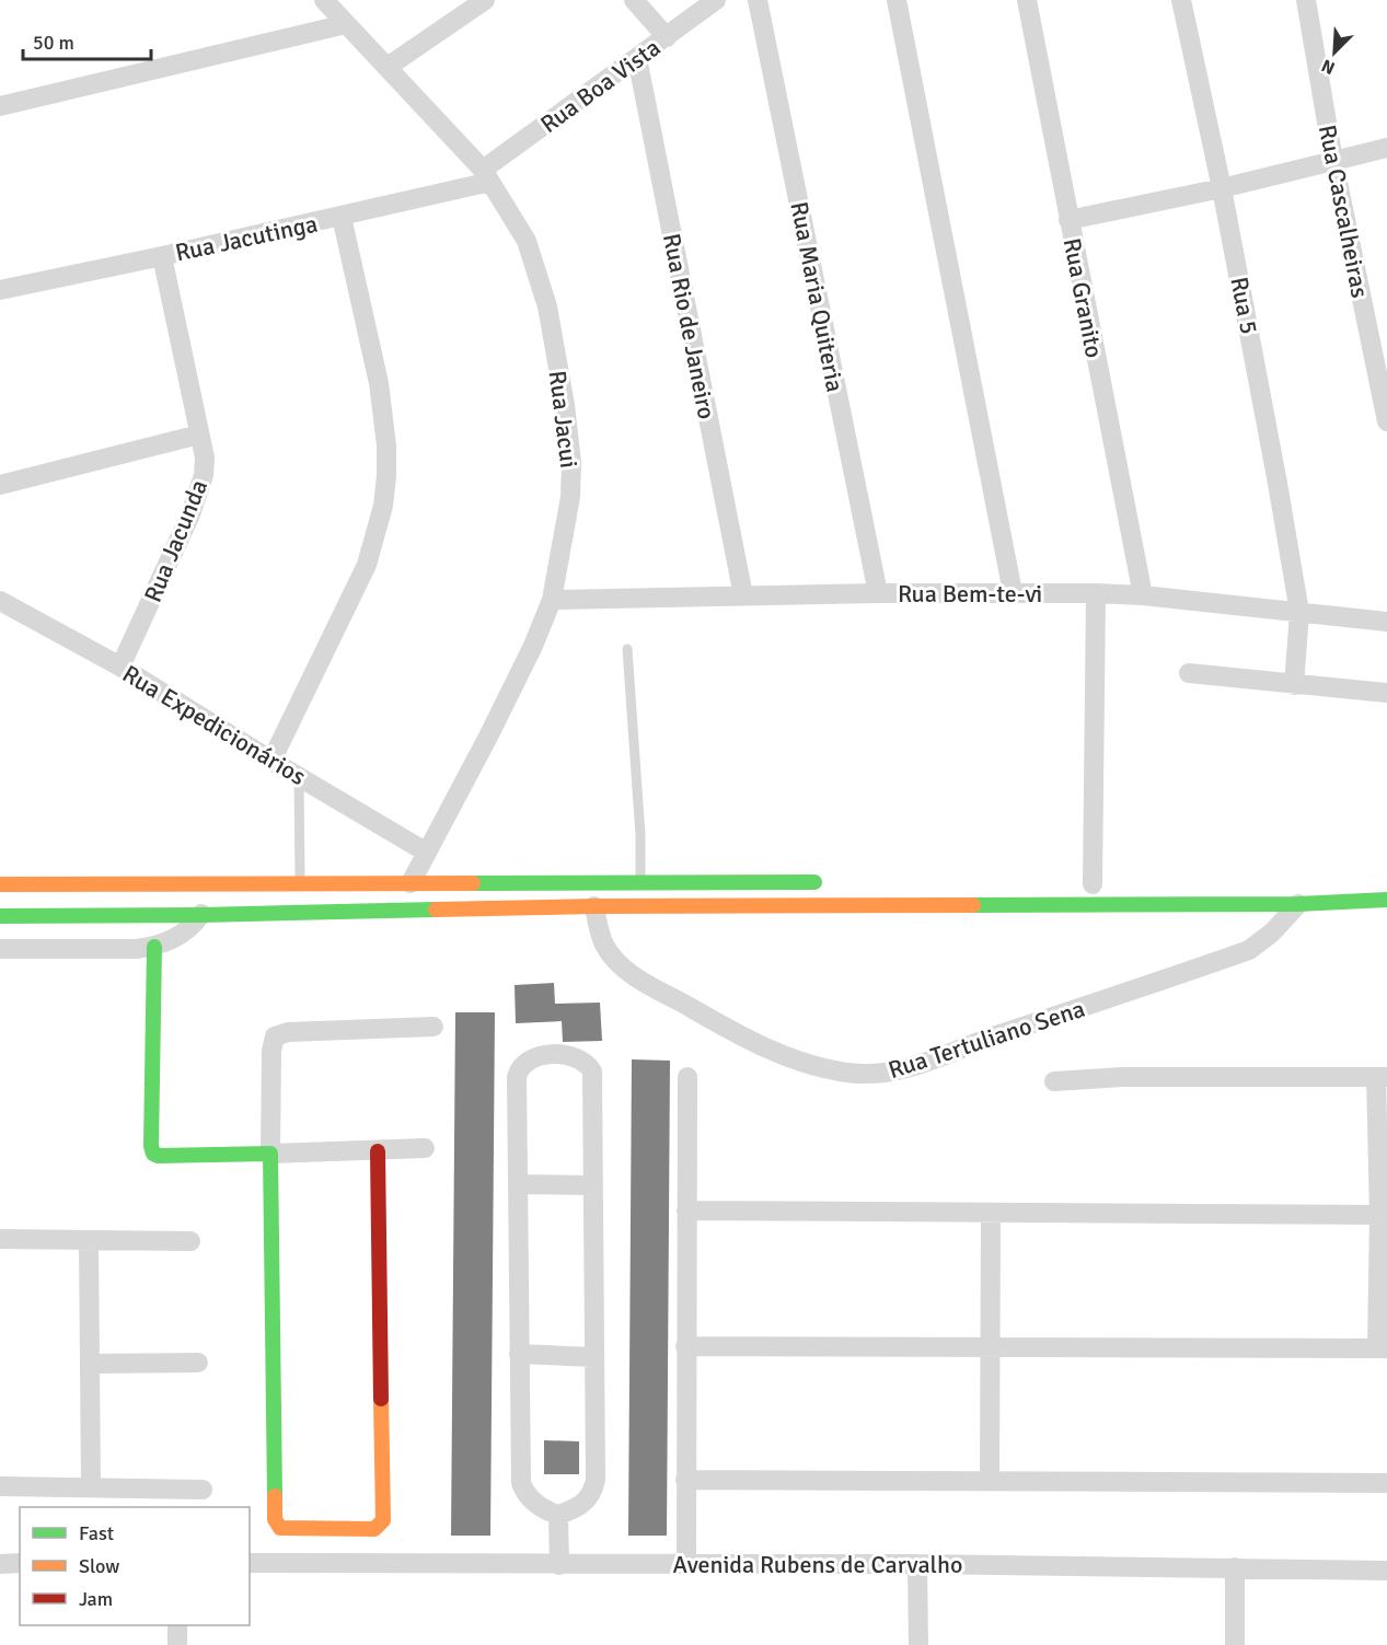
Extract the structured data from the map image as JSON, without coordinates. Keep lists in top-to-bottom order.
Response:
{
  "streets": {
    "street": [
      "Rua Boa Vista",
      "Rua Cascalheiras",
      "Rua Jacutinga",
      "Rua Maria Quiteria",
      "Rua Granito",
      "Rua 5",
      "Rua Rio de Janeiro",
      "Rua Jacui",
      "Rua Jacunda",
      "Rua Bem-te-vi",
      "Rua Expedicionários",
      "Rua Tertuliano Sena",
      "Avenida Rubens de Carvalho"
    ]
  },
  "crossings": [
    ["Rua Boa Vista", "Rua Jacutinga"],
    ["Rua Boa Vista", "Rua Rio de Janeiro"],
    ["Rua Boa Vista", "Rua Jacui"],
    ["Rua Jacutinga", "Rua Jacui"],
    ["Rua Jacutinga", "Rua Jacunda"],
    ["Rua Maria Quiteria", "Rua Bem-te-vi"],
    ["Rua Granito", "Rua Bem-te-vi"],
    ["Rua 5", "Rua Bem-te-vi"],
    ["Rua Rio de Janeiro", "Rua Bem-te-vi"],
    ["Rua Jacui", "Rua Bem-te-vi"],
    ["Rua Jacui", "Rua Expedicionários"],
    ["Rua Jacunda", "Rua Expedicionários"]
  ],
  "legend": ["Fast", "Slow", "Jam"],
  "scale_bar": "50 m",
  "north": "bottom left"
}
